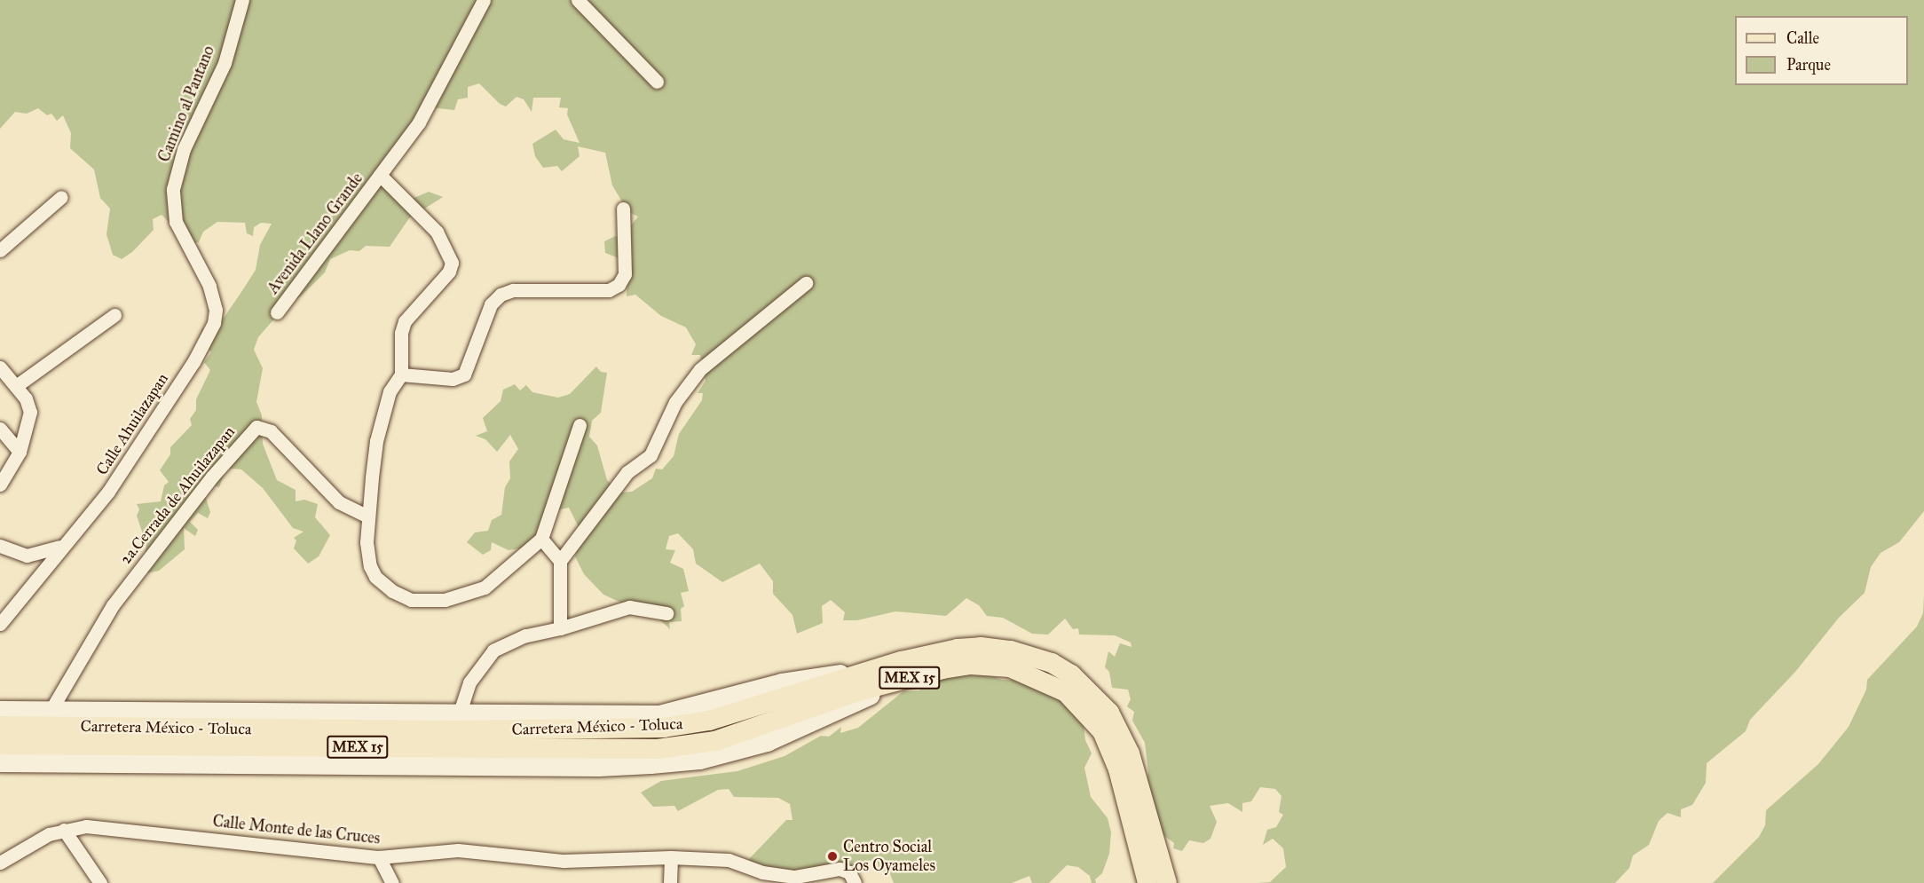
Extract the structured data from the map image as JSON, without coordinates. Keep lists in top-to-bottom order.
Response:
{
  "streets": {
    "main road": ["MEX 15", "Carretera México - Toluca"],
    "street": [
      "Camino al Pantano",
      "Avenida Llano Grande",
      "Calle Ahuilazapan",
      "2a.Cerrada de Ahuilazapan",
      "Calle Monte de las Cruces"
    ]
  },
  "crossings": [
    ["Camino al Pantano", "Calle Ahuilazapan"],
    ["Avenida Llano Grande", "2a.Cerrada de Ahuilazapan"]
  ],
  "places": ["Centro Social Los Oyameles"],
  "legend": ["Calle", "Parque"]
}
